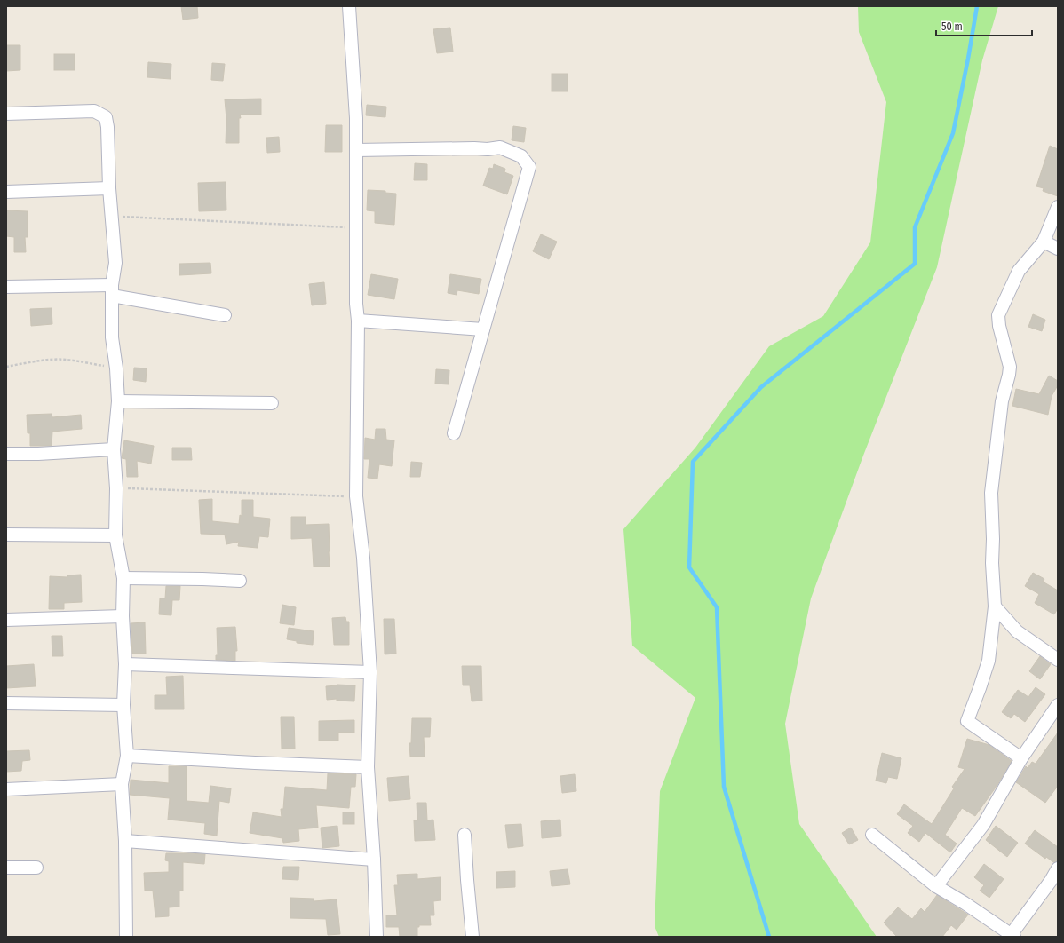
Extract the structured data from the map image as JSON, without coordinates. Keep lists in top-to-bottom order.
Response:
{
  "scale_bar": "50 m"
}
